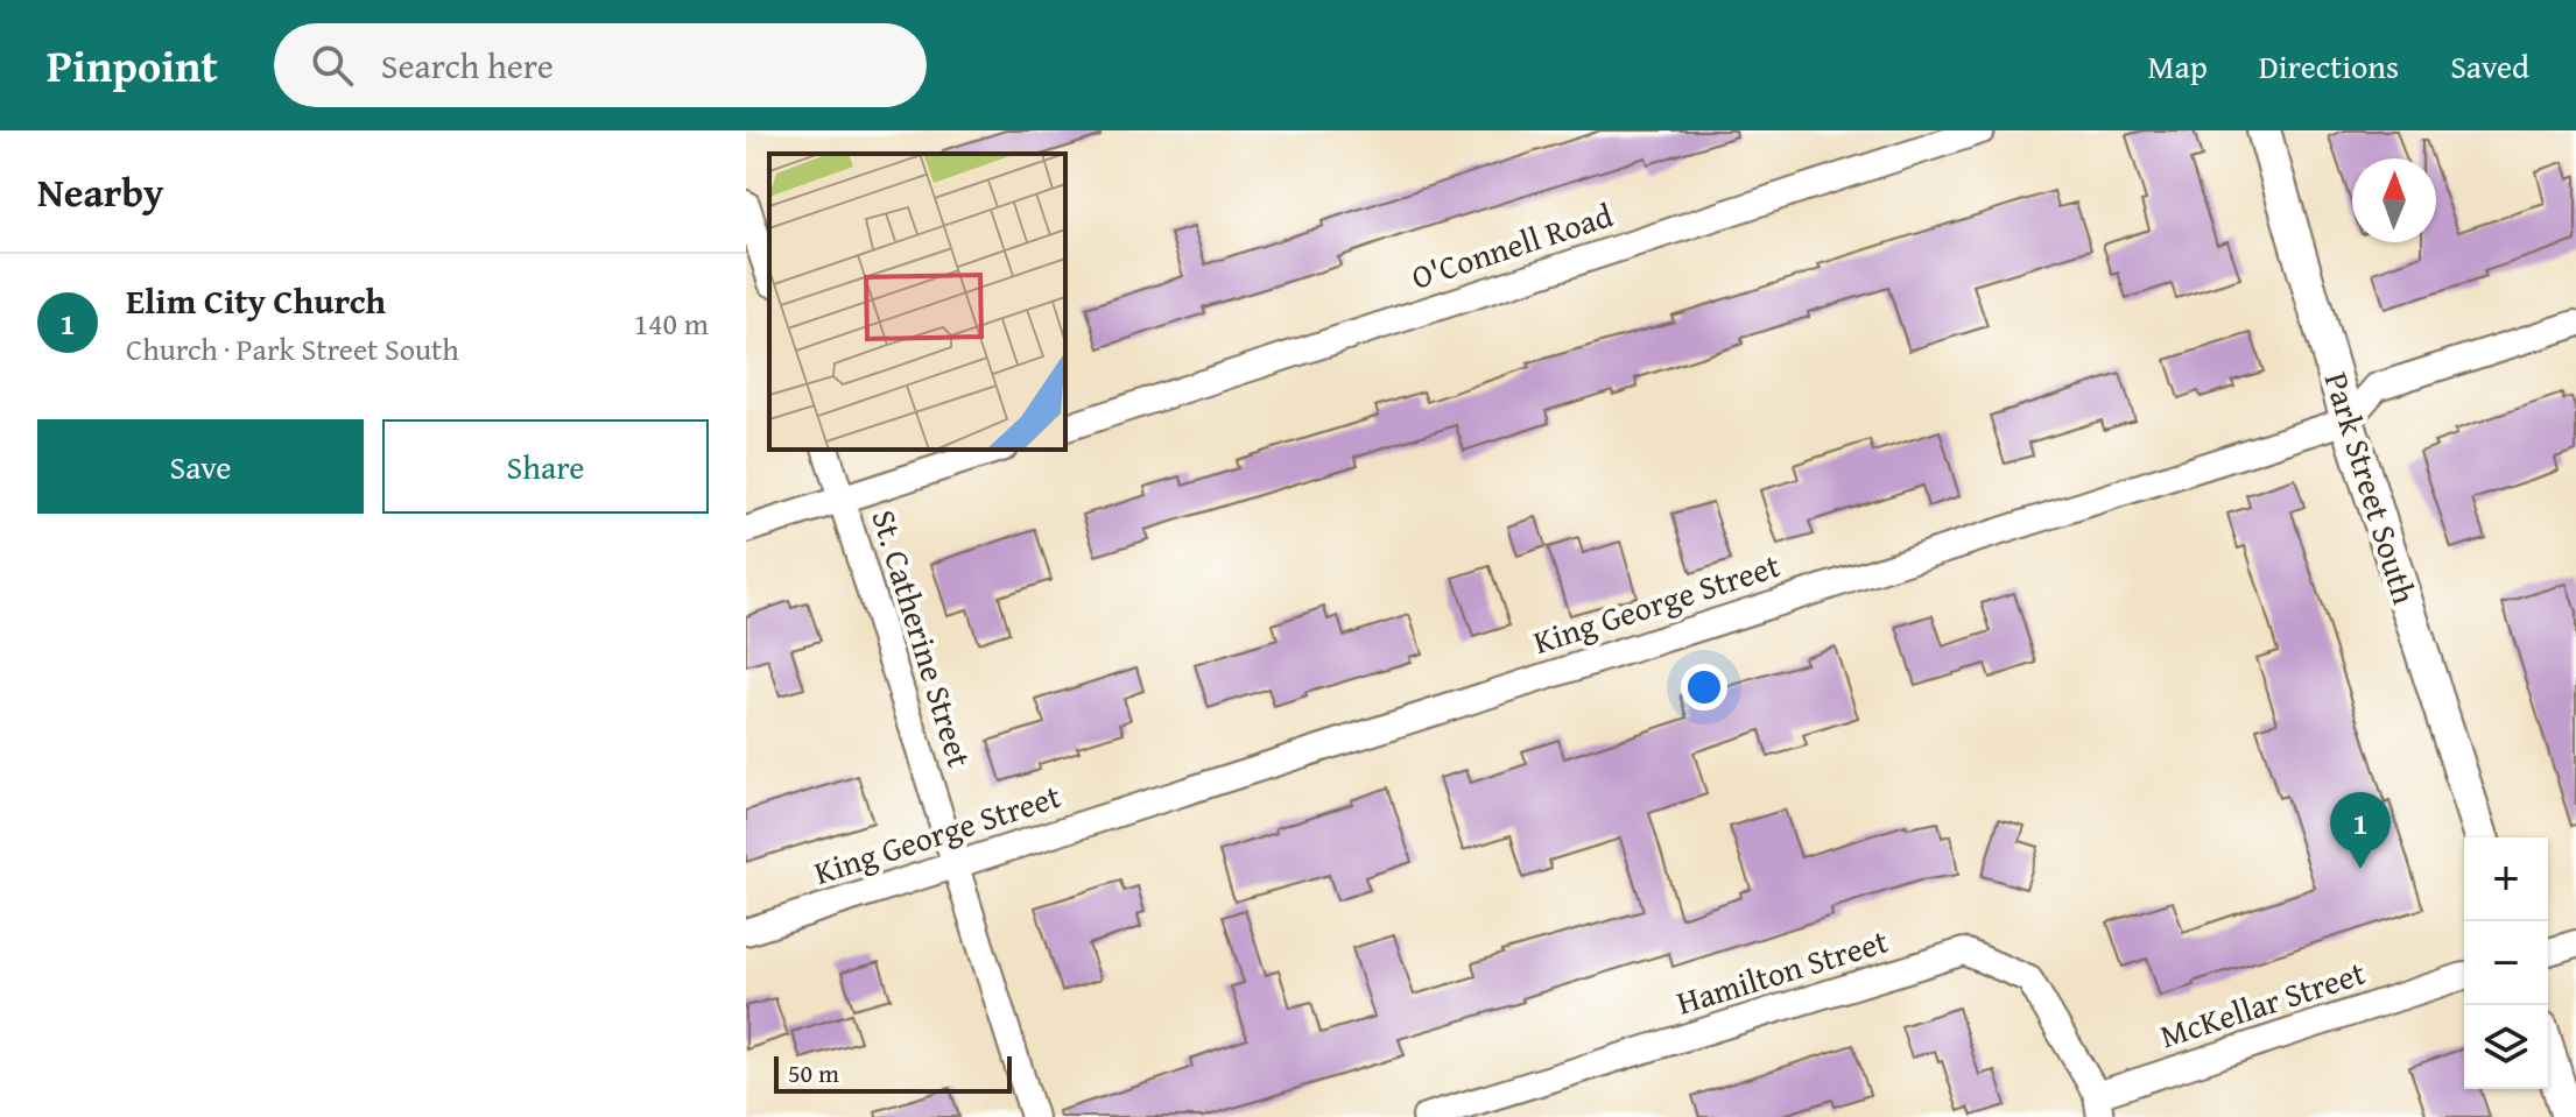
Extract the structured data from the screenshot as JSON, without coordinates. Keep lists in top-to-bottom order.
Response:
{
  "streets": {
    "street": [
      "O'Connell Road",
      "Park Street South",
      "King George Street",
      "St. Catherine Street",
      "Hamilton Street",
      "McKellar Street"
    ]
  },
  "crossings": [
    ["Park Street South", "King George Street"],
    ["King George Street", "St. Catherine Street"],
    ["Hamilton Street", "McKellar Street"]
  ],
  "scale_bar": "50 m",
  "north": "top",
  "page": {
    "header": "Pinpoint",
    "search": "Search here",
    "nav": ["Map", "Directions", "Saved"],
    "heading": "Nearby",
    "list": [
      {
        "mark": "1",
        "name": "Elim City Church",
        "note": "Church · Park Street South",
        "value": "140 m"
      }
    ],
    "buttons": ["Save", "Share"],
    "pins": "1",
    "map_buttons": ["+", "−"],
    "scale": "50 m"
  }
}
